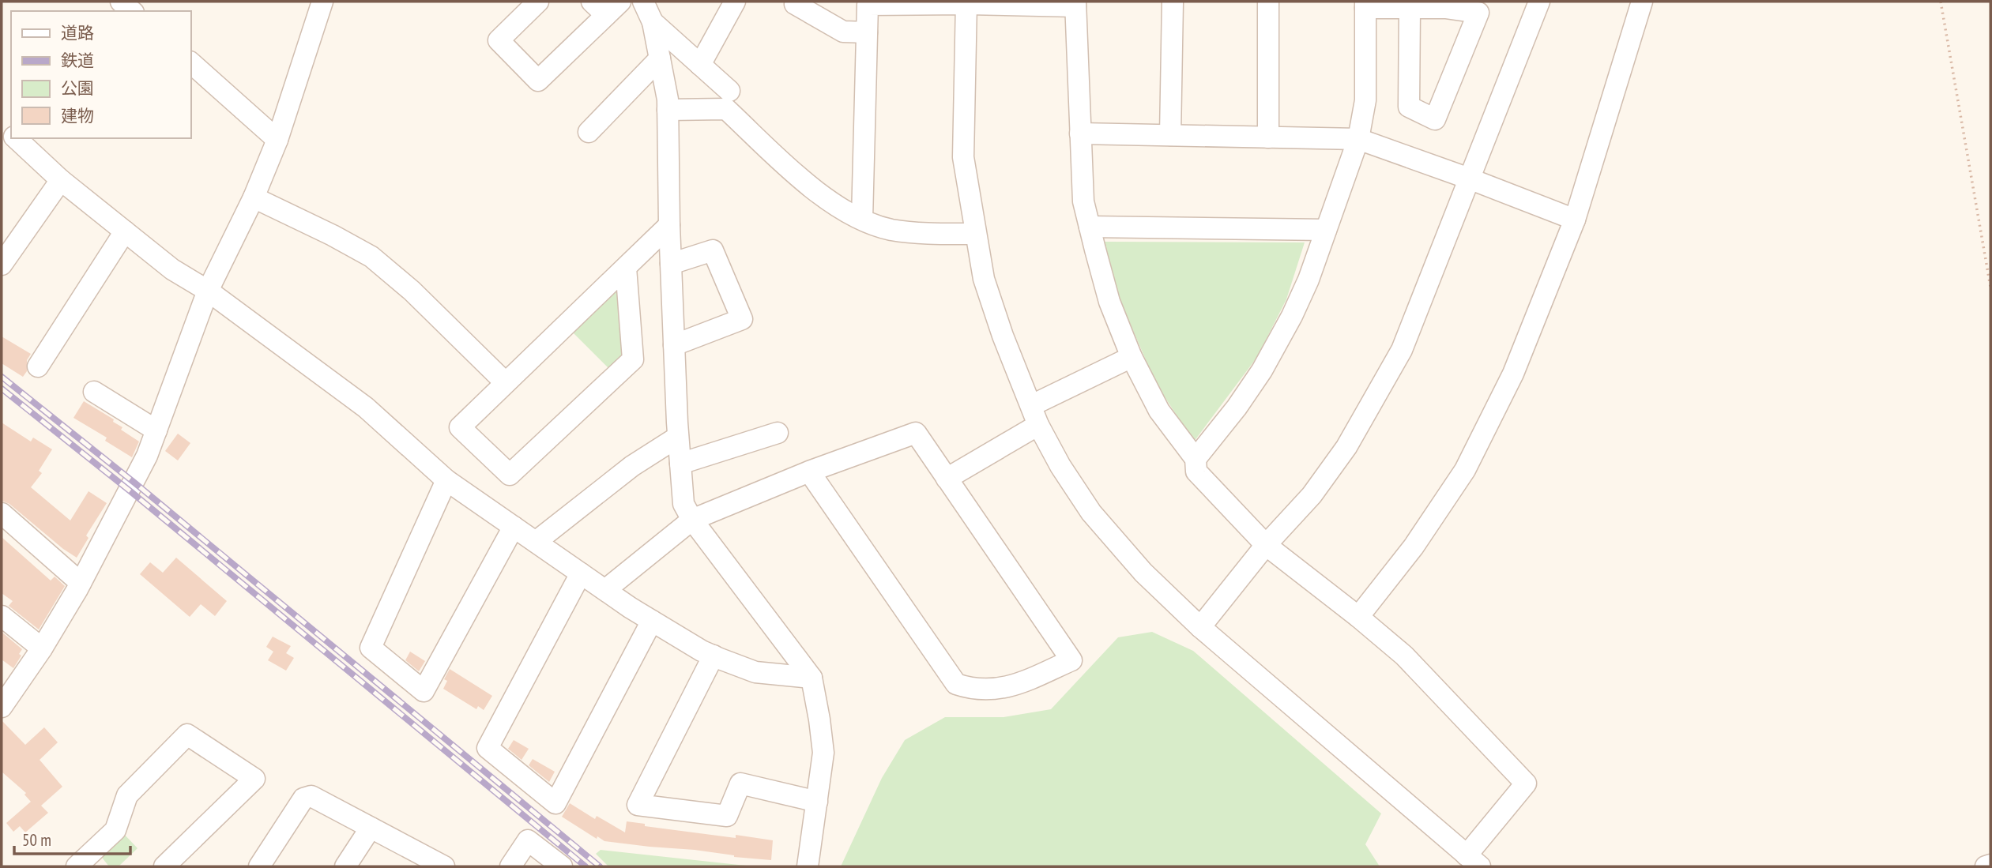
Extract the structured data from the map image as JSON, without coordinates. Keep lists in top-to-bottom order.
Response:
{
  "legend": [
    "道路",
    "鉄道",
    "公園",
    "建物"
  ],
  "scale_bar": "50 m"
}
